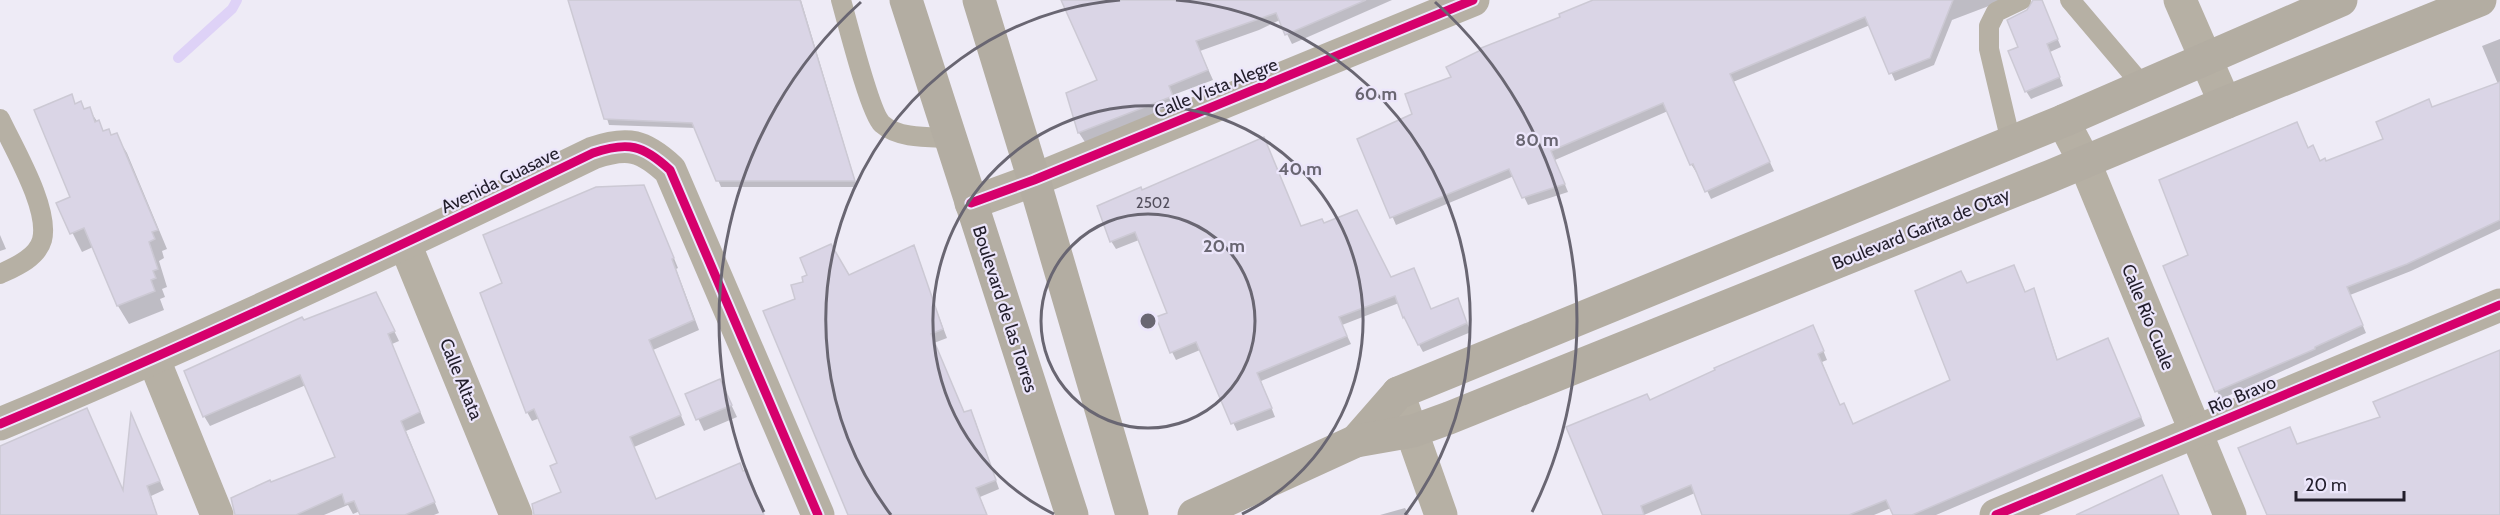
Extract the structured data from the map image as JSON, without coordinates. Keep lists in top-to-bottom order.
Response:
{
  "streets": {
    "main road": ["Boulevard Garita de Otay", "Boulevard de las Torres"],
    "street": [
      "Calle Vista Alegre",
      "Avenida Guasave",
      "Calle Río Cuale",
      "Calle Altata",
      "Río Bravo"
    ]
  },
  "crossings": [
    ["Calle Vista Alegre", "Boulevard de las Torres"],
    ["Avenida Guasave", "Calle Altata"],
    ["Boulevard Garita de Otay", "Calle Río Cuale"],
    ["Calle Río Cuale", "Río Bravo"]
  ],
  "house_numbers": ["2502"],
  "scale_bar": "20 m",
  "rings": [
    "60 m",
    "80 m",
    "40 m",
    "20 m"
  ]
}
